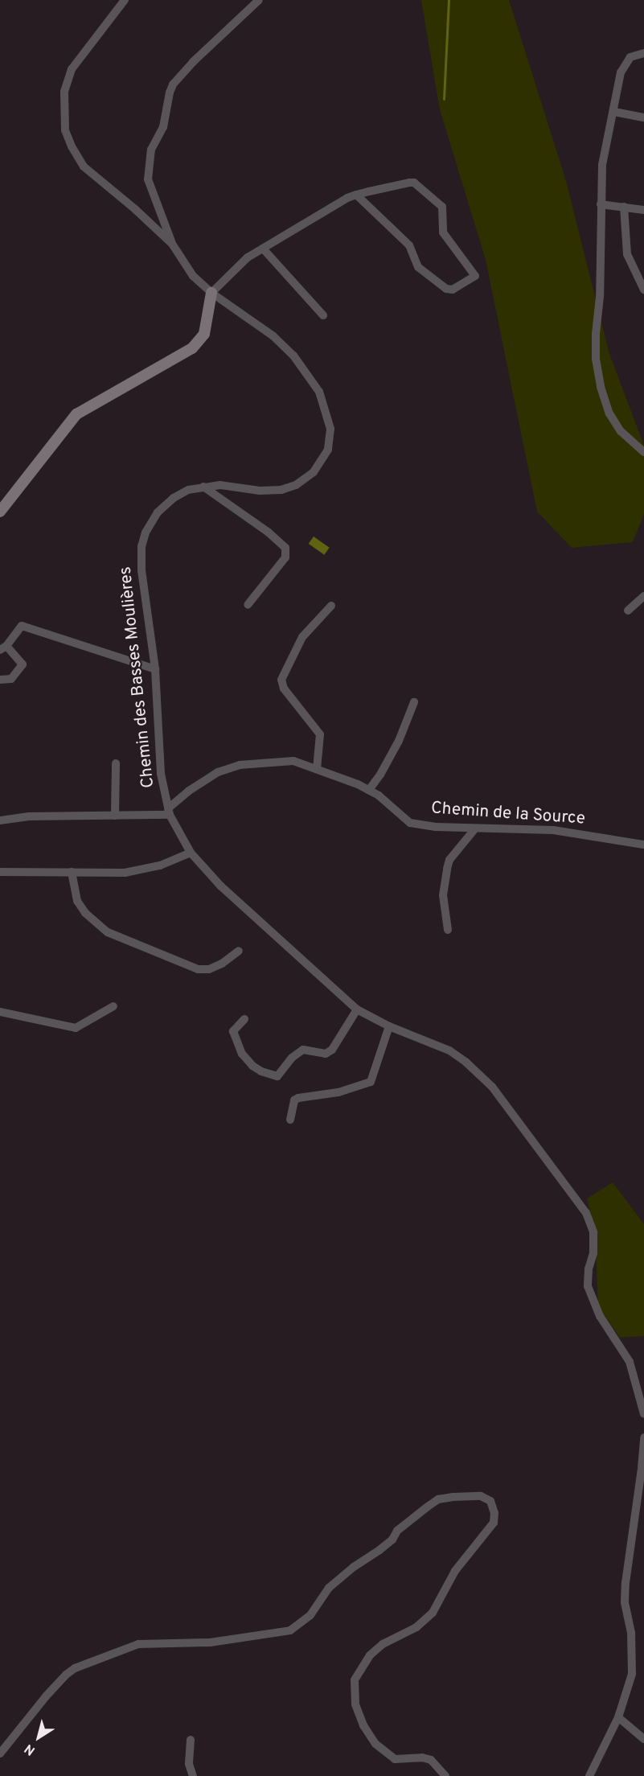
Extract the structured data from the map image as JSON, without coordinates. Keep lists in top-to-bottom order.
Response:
{
  "streets": {
    "street": ["Chemin des Basses Moulières", "Chemin de la Source"]
  },
  "crossings": [
    ["Chemin des Basses Moulières", "Chemin de la Source"]
  ],
  "north": "bottom left"
}
